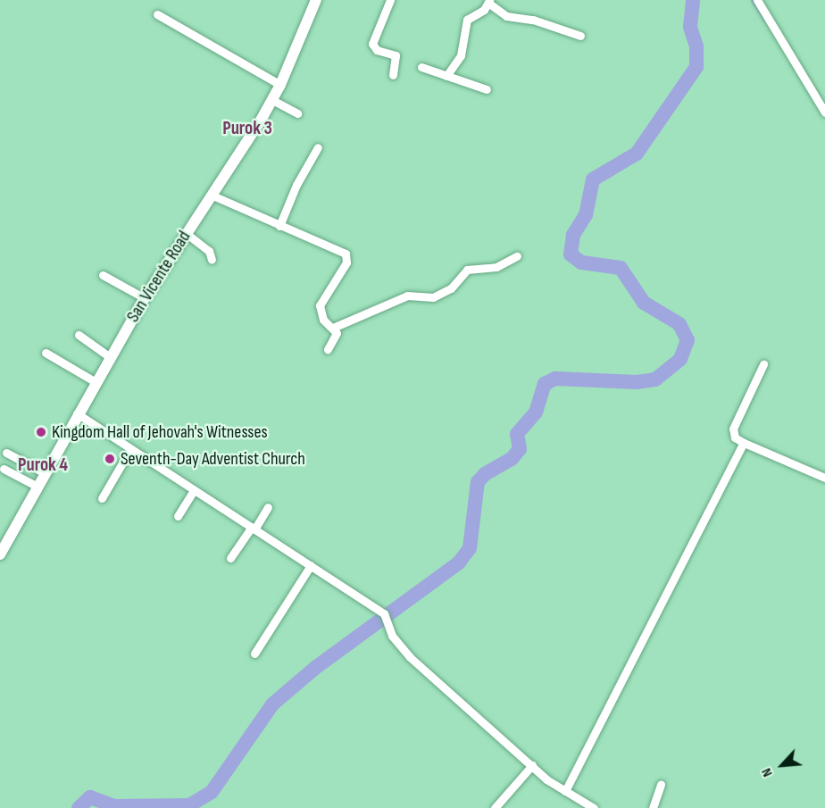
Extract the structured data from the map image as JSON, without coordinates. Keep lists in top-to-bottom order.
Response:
{
  "streets": {
    "street": ["San Vicente Road"]
  },
  "districts": ["Purok 3", "Purok 4"],
  "places": ["Kingdom Hall of Jehovah's Witnesses", "Seventh-Day Adventist Church"],
  "north": "bottom left"
}
